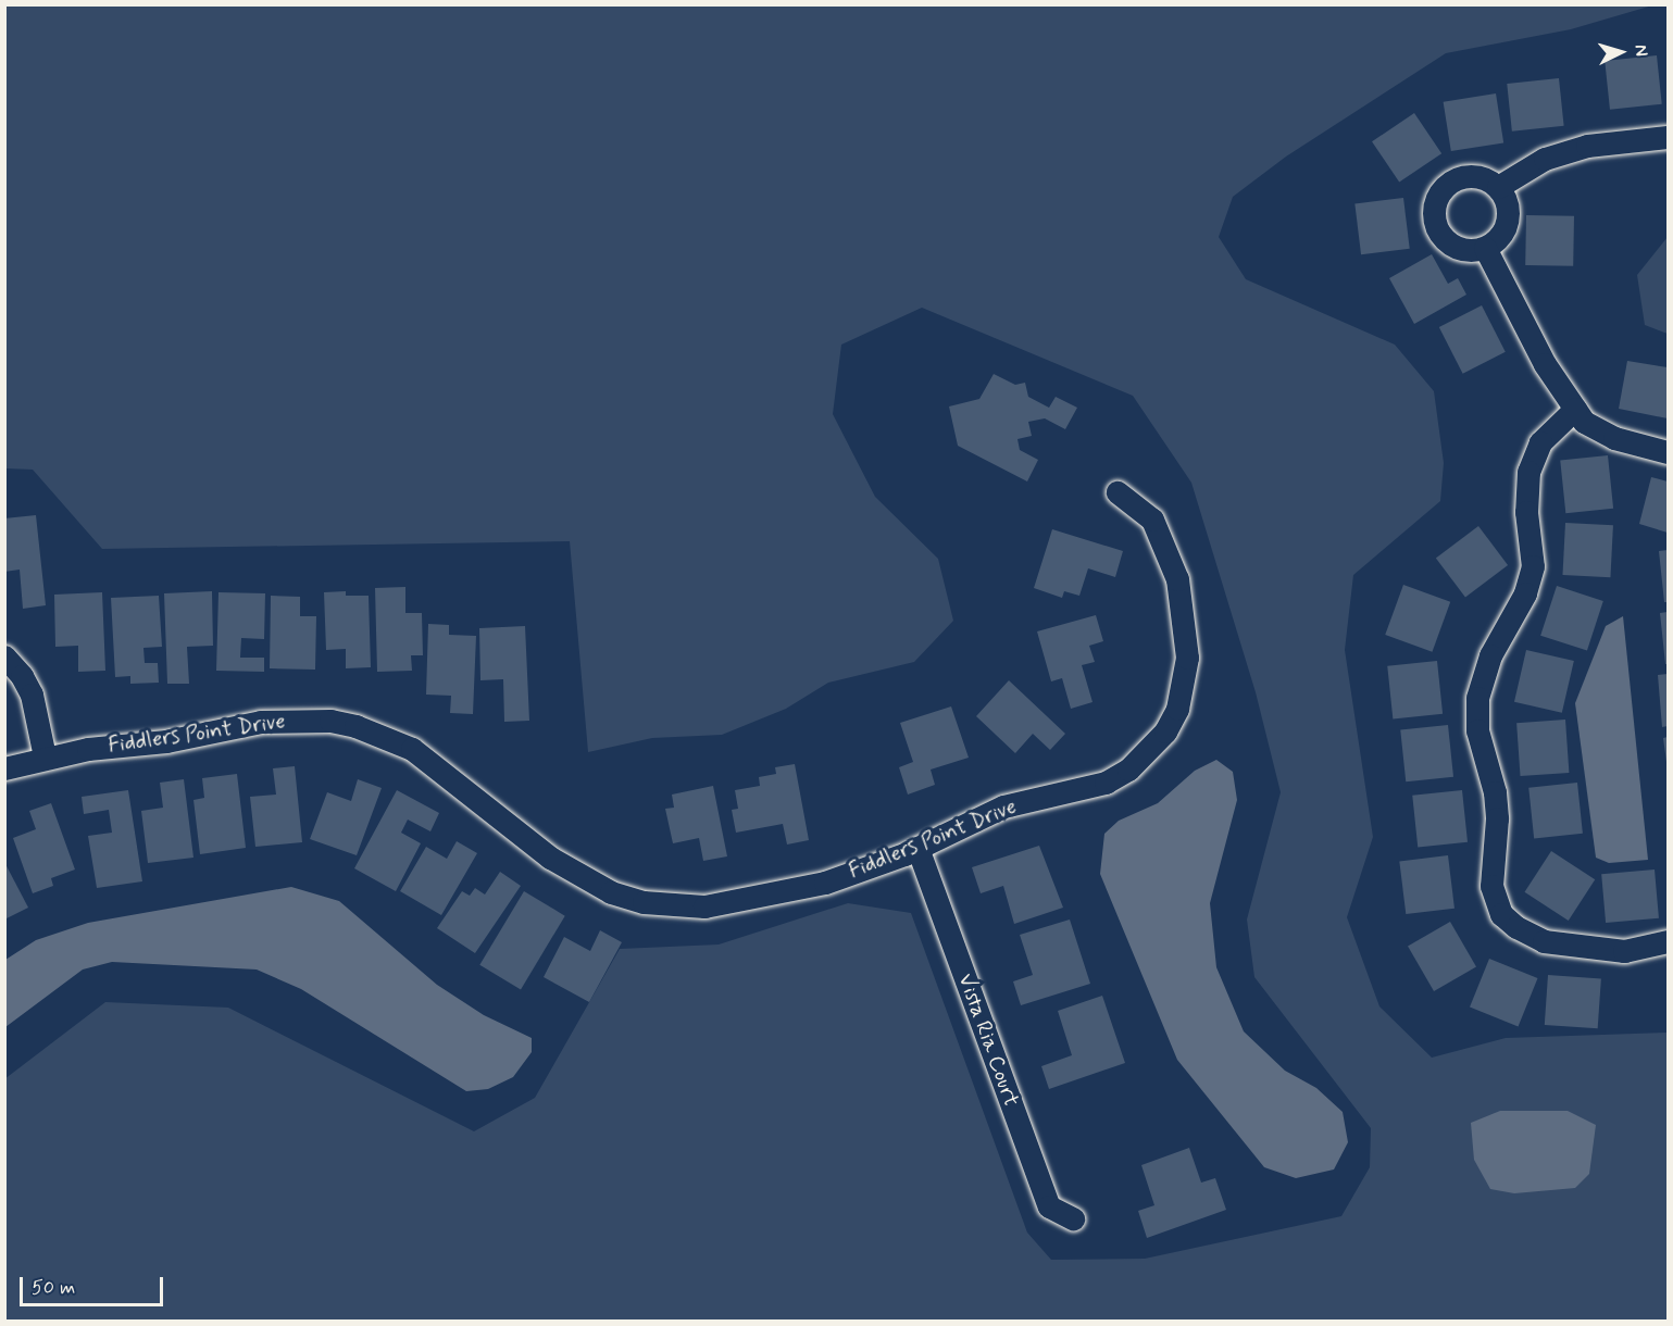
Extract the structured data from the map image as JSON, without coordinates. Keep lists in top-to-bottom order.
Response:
{
  "streets": {
    "street": ["Fiddlers Point Drive", "Vista Ria Court"]
  },
  "crossings": [
    ["Fiddlers Point Drive", "Vista Ria Court"]
  ],
  "scale_bar": "50 m",
  "north": "right"
}
